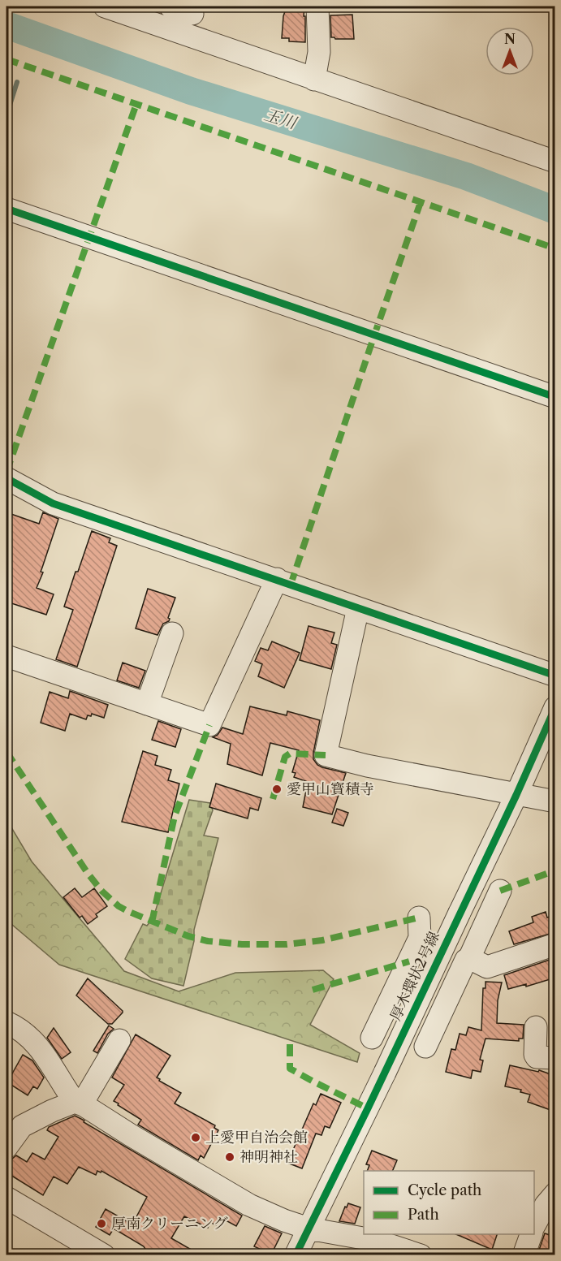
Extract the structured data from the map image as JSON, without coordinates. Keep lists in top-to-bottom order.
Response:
{
  "streets": {
    "street": ["厚木環状2号線"]
  },
  "water": ["玉川"],
  "places": [
    "愛甲山寳積寺",
    "上愛甲自治会館",
    "神明神社",
    "厚南クリーニング"
  ],
  "legend": ["Cycle path", "Path"],
  "north": "top"
}
